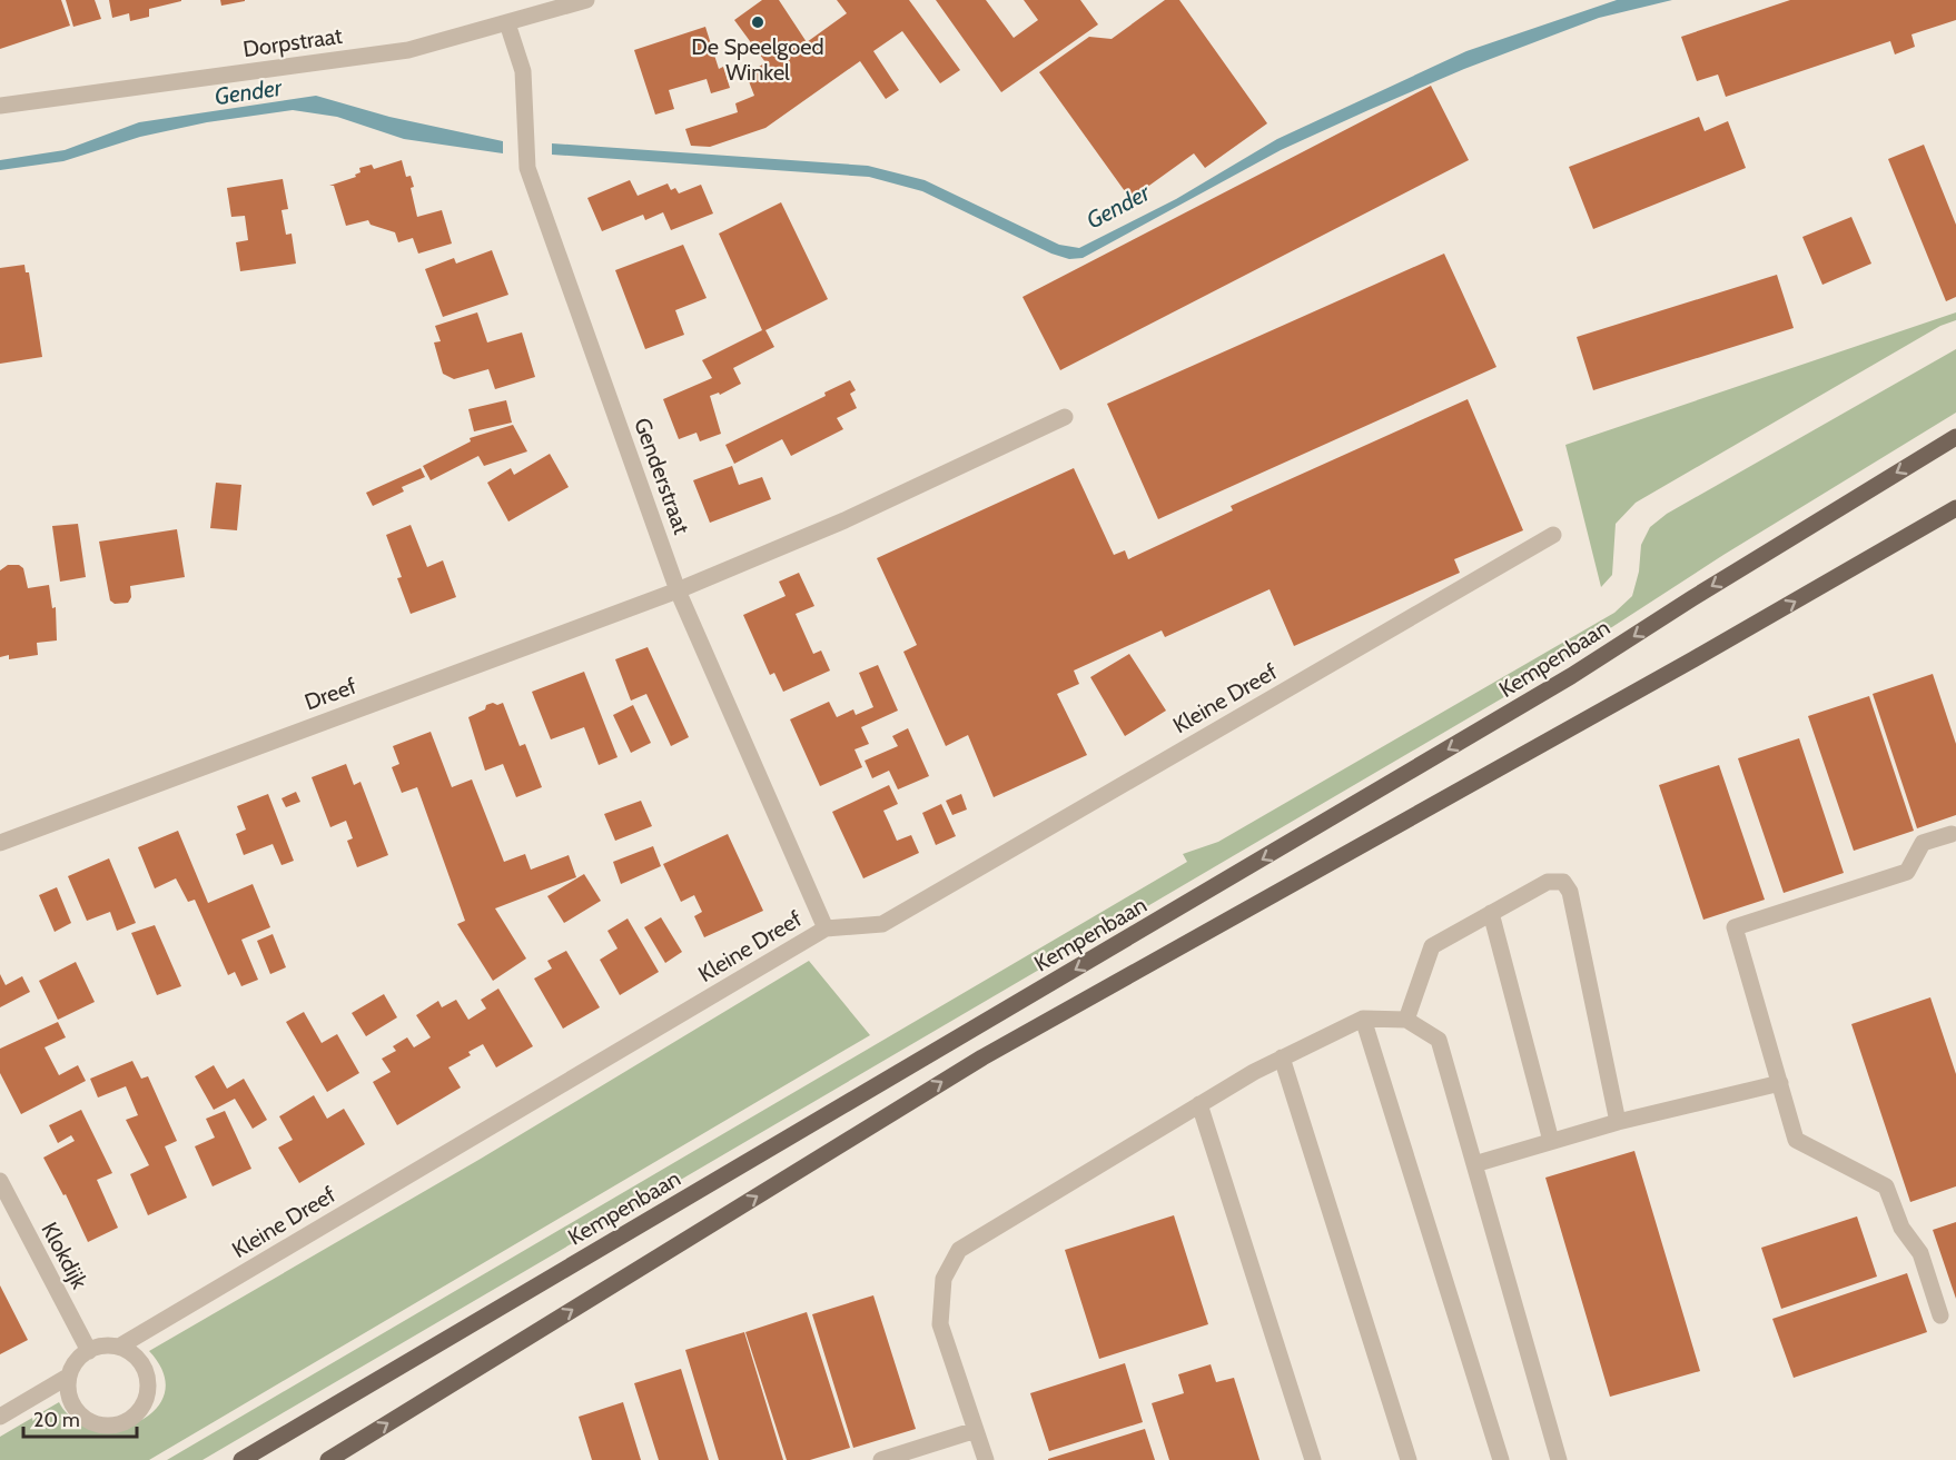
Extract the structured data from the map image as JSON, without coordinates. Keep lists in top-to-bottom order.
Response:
{
  "streets": {
    "main road": ["Kempenbaan"],
    "street": [
      "Dorpstraat",
      "Genderstraat",
      "Dreef",
      "Kleine Dreef",
      "Klokdijk"
    ]
  },
  "crossings": [
    ["Dorpstraat", "Genderstraat"],
    ["Genderstraat", "Dreef"],
    ["Genderstraat", "Kleine Dreef"],
    ["Kleine Dreef", "Klokdijk"]
  ],
  "water": ["Gender"],
  "places": ["De Speelgoed Winkel"],
  "scale_bar": "20 m"
}
